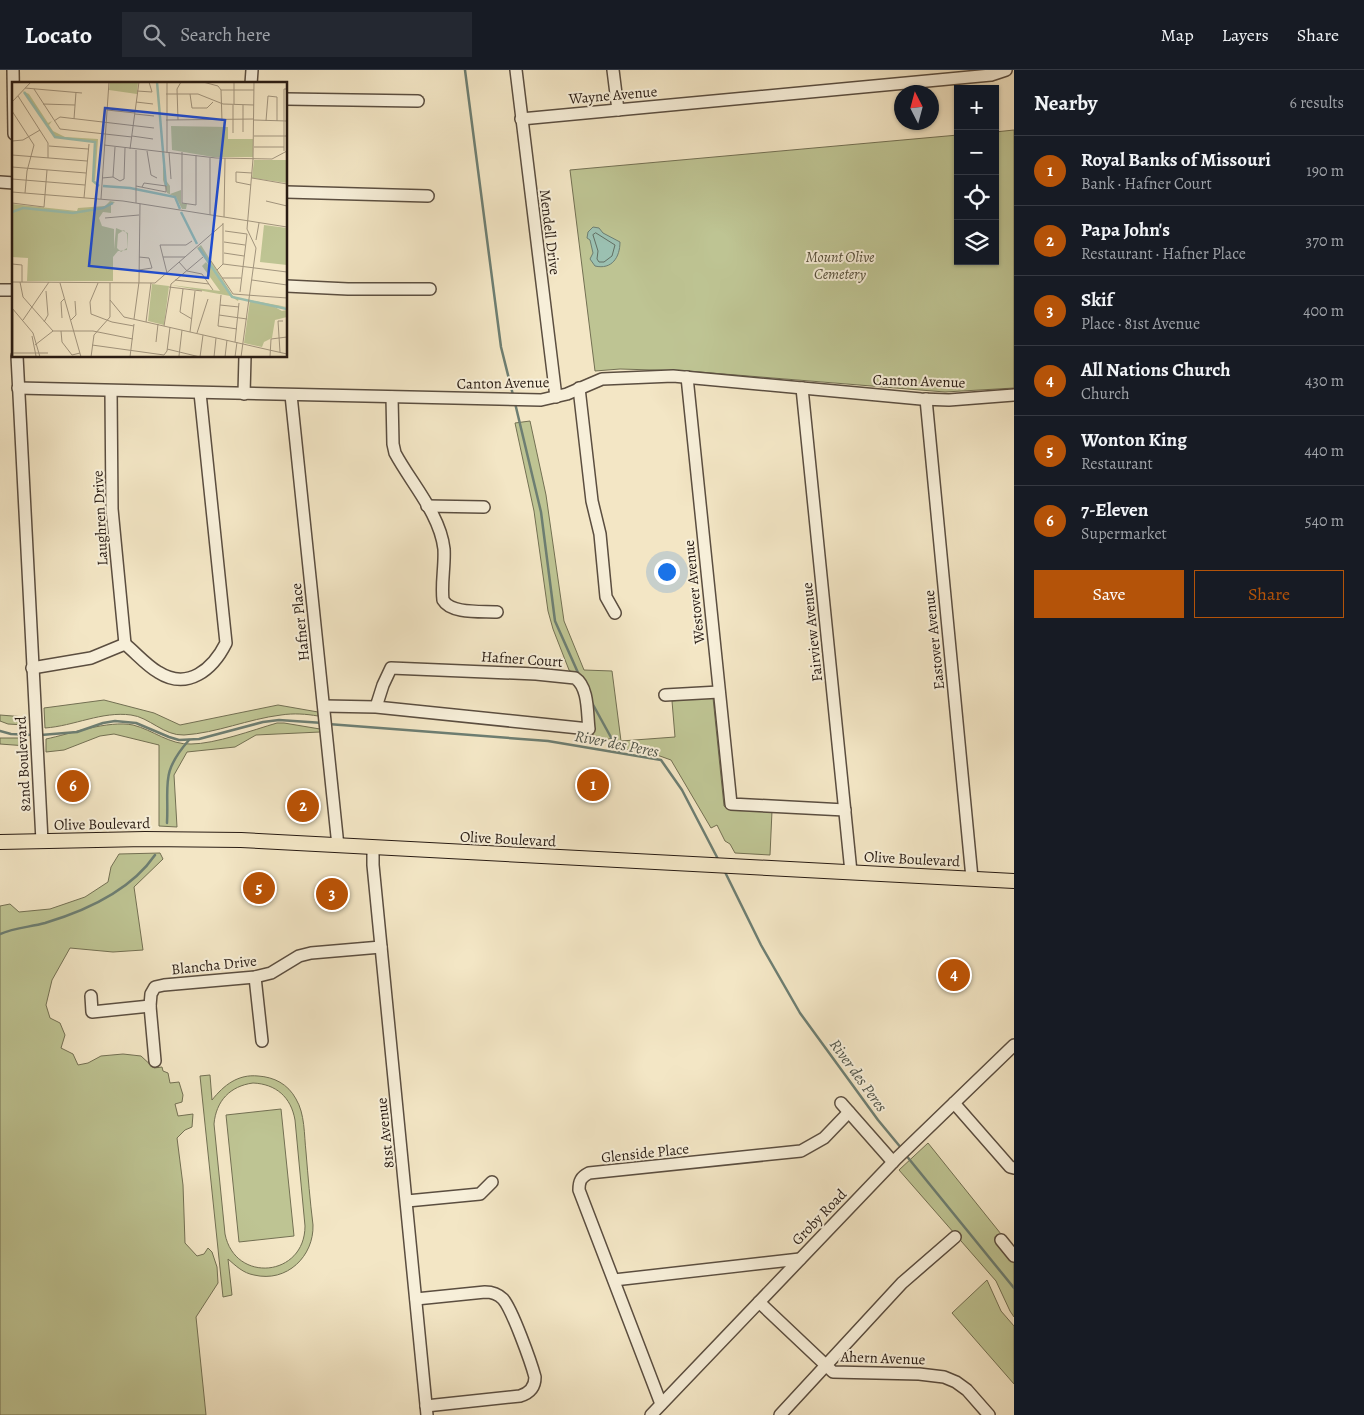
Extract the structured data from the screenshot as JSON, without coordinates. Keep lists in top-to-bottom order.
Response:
{
  "streets": {
    "main road": ["Olive Boulevard"],
    "street": [
      "Wayne Avenue",
      "Mendell Drive",
      "Canton Avenue",
      "Laughren Drive",
      "Westover Avenue",
      "Hafner Place",
      "Fairview Avenue",
      "Eastover Avenue",
      "Hafner Court",
      "82nd Boulevard",
      "Blancha Drive",
      "81st Avenue",
      "Glenside Place",
      "Groby Road",
      "Ahern Avenue"
    ]
  },
  "crossings": [
    ["Wayne Avenue", "Mendell Drive"],
    ["Mendell Drive", "Canton Avenue"],
    ["Canton Avenue", "Laughren Drive"],
    ["Canton Avenue", "Westover Avenue"],
    ["Canton Avenue", "Hafner Place"],
    ["Canton Avenue", "Fairview Avenue"],
    ["Canton Avenue", "Eastover Avenue"],
    ["Canton Avenue", "82nd Boulevard"],
    ["Westover Avenue", "Fairview Avenue"],
    ["Hafner Place", "Hafner Court"],
    ["Hafner Place", "Olive Boulevard"],
    ["Fairview Avenue", "Olive Boulevard"],
    ["Eastover Avenue", "Olive Boulevard"],
    ["82nd Boulevard", "Olive Boulevard"],
    ["Olive Boulevard", "81st Avenue"],
    ["Blancha Drive", "81st Avenue"],
    ["Glenside Place", "Groby Road"],
    ["Groby Road", "Ahern Avenue"]
  ],
  "water": ["River des Peres"],
  "parks": ["Mount Olive Cemetery"],
  "north": "top",
  "page": {
    "header": "Locato",
    "search": "Search here",
    "nav": ["Map", "Layers", "Share"],
    "heading": ["Nearby", "6 results"],
    "map_buttons": ["+", "−"],
    "list": [
      {
        "mark": "1",
        "name": "Royal Banks of Missouri",
        "note": "Bank · Hafner Court",
        "value": "190 m"
      },
      {
        "mark": "2",
        "name": "Papa John's",
        "note": "Restaurant · Hafner Place",
        "value": "370 m"
      },
      {
        "mark": "3",
        "name": "Skif",
        "note": "Place · 81st Avenue",
        "value": "400 m"
      },
      {
        "mark": "4",
        "name": "All Nations Church",
        "note": "Church",
        "value": "430 m"
      },
      {
        "mark": "5",
        "name": "Wonton King",
        "note": "Restaurant",
        "value": "440 m"
      },
      {
        "mark": "6",
        "name": "7-Eleven",
        "note": "Supermarket",
        "value": "540 m"
      }
    ],
    "buttons": ["Save", "Share"],
    "pins": [
      "1",
      "6",
      "2",
      "5",
      "3",
      "4"
    ]
  }
}
